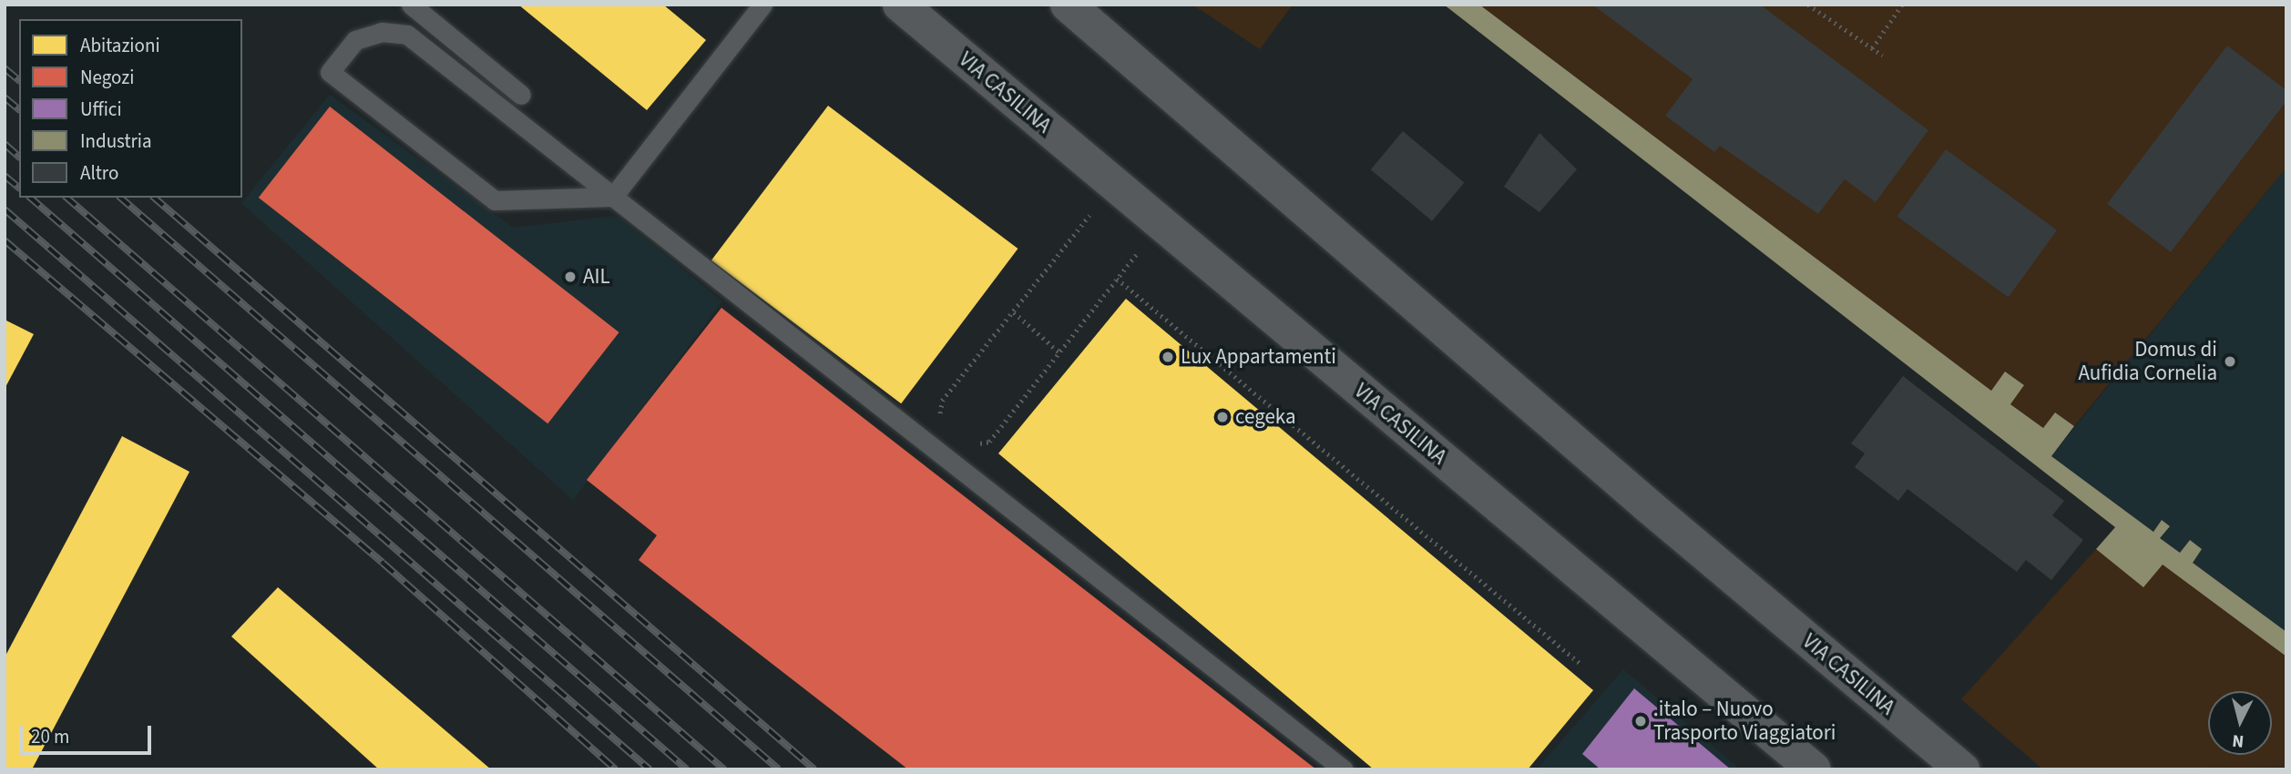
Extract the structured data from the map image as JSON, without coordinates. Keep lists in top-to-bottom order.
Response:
{
  "streets": {
    "main road": ["VIA CASILINA"]
  },
  "places": [
    "AIL",
    "Lux Appartamenti",
    "Domus di Aufidia Cornelia",
    "cegeka",
    ".italo – Nuovo Trasporto Viaggiatori"
  ],
  "legend": [
    "Abitazioni",
    "Negozi",
    "Uffici",
    "Industria",
    "Altro"
  ],
  "scale_bar": "20 m",
  "north": "bottom"
}
